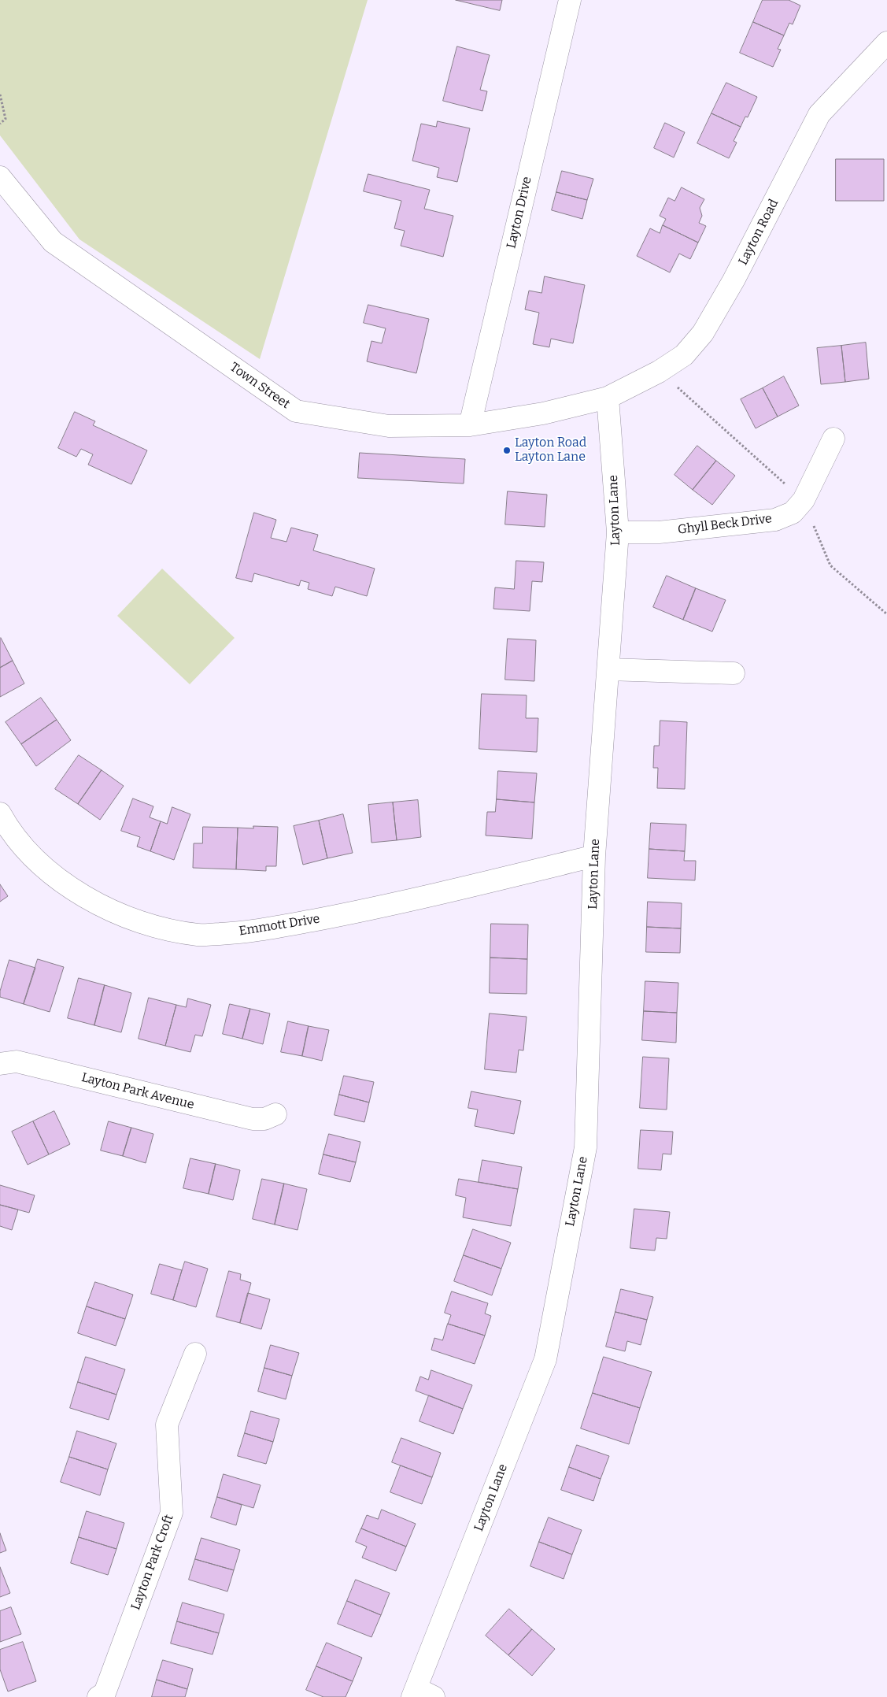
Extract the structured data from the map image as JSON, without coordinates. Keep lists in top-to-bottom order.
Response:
{
  "streets": {
    "street": [
      "Layton Drive",
      "Layton Road",
      "Town Street",
      "Layton Lane",
      "Ghyll Beck Drive",
      "Emmott Drive",
      "Layton Park Avenue",
      "Layton Park Croft"
    ]
  },
  "crossings": [
    ["Layton Drive", "Town Street"],
    ["Layton Road", "Town Street"],
    ["Layton Road", "Layton Lane"],
    ["Town Street", "Layton Lane"],
    ["Layton Lane", "Ghyll Beck Drive"],
    ["Layton Lane", "Emmott Drive"]
  ],
  "places": ["Layton Road Layton Lane"]
}
